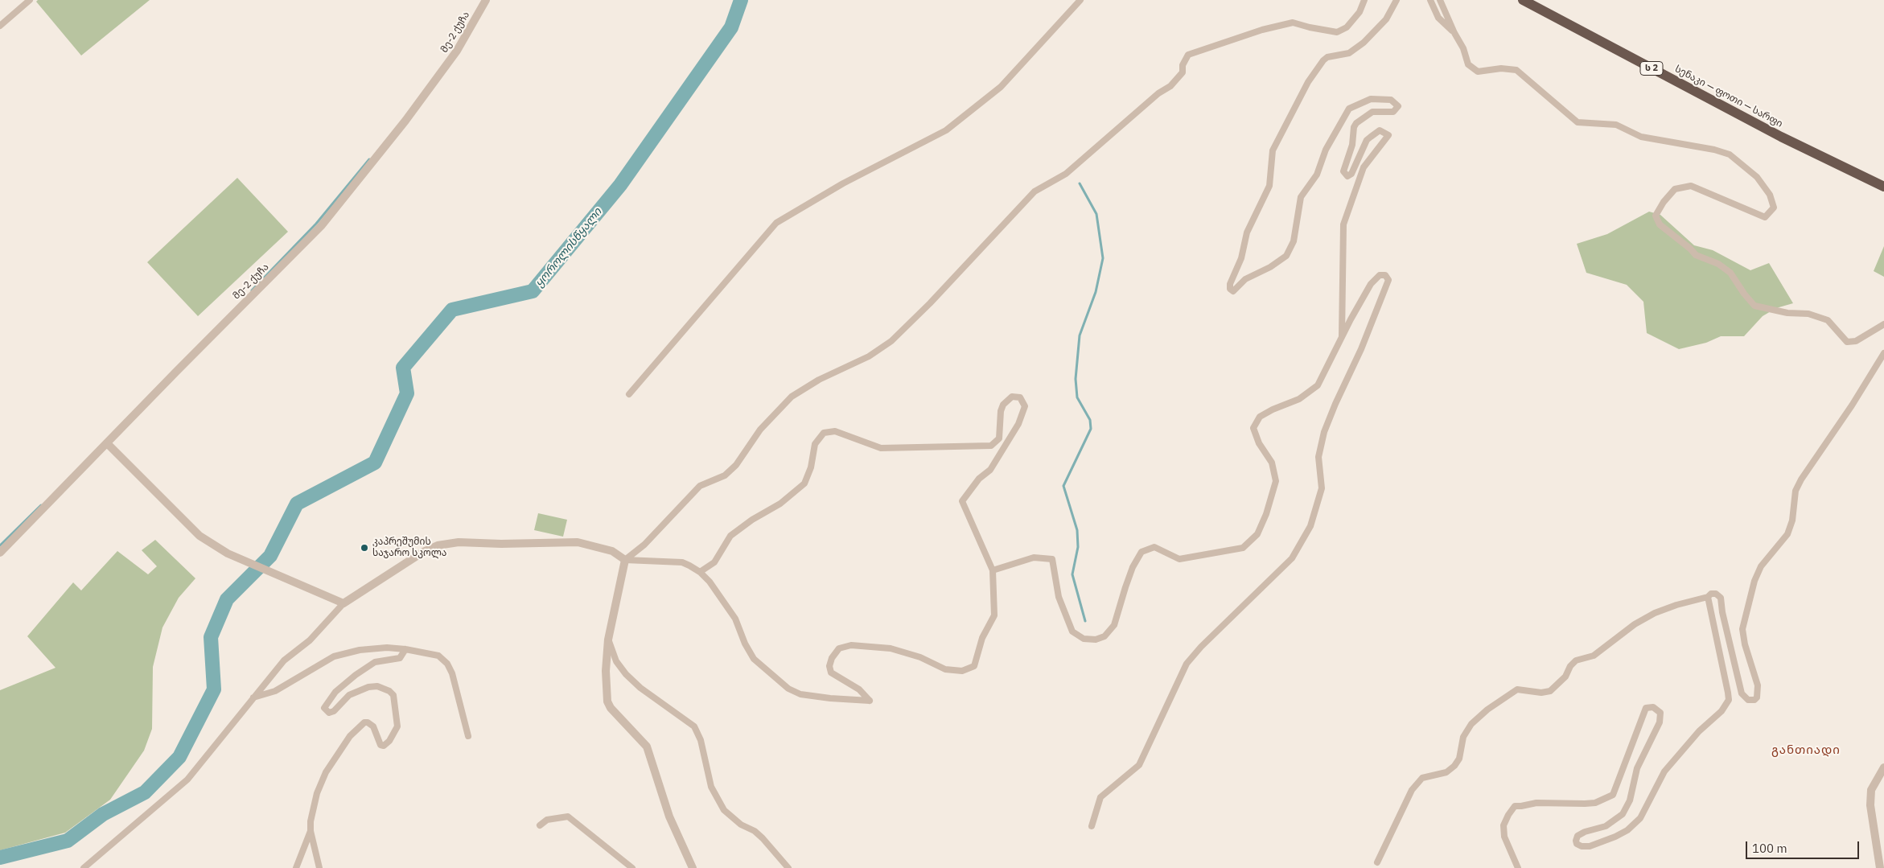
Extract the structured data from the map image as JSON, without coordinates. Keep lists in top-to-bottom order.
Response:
{
  "streets": {
    "highway": ["ს 2", "სენაკი — ფოთი — სარფი"],
    "street": ["მე-2 ქუჩა"]
  },
  "districts": ["განთიადი"],
  "water": ["ყოროლისწყალი"],
  "places": ["კაპრეშუმის საჯარო სკოლა"],
  "scale_bar": "100 m"
}
